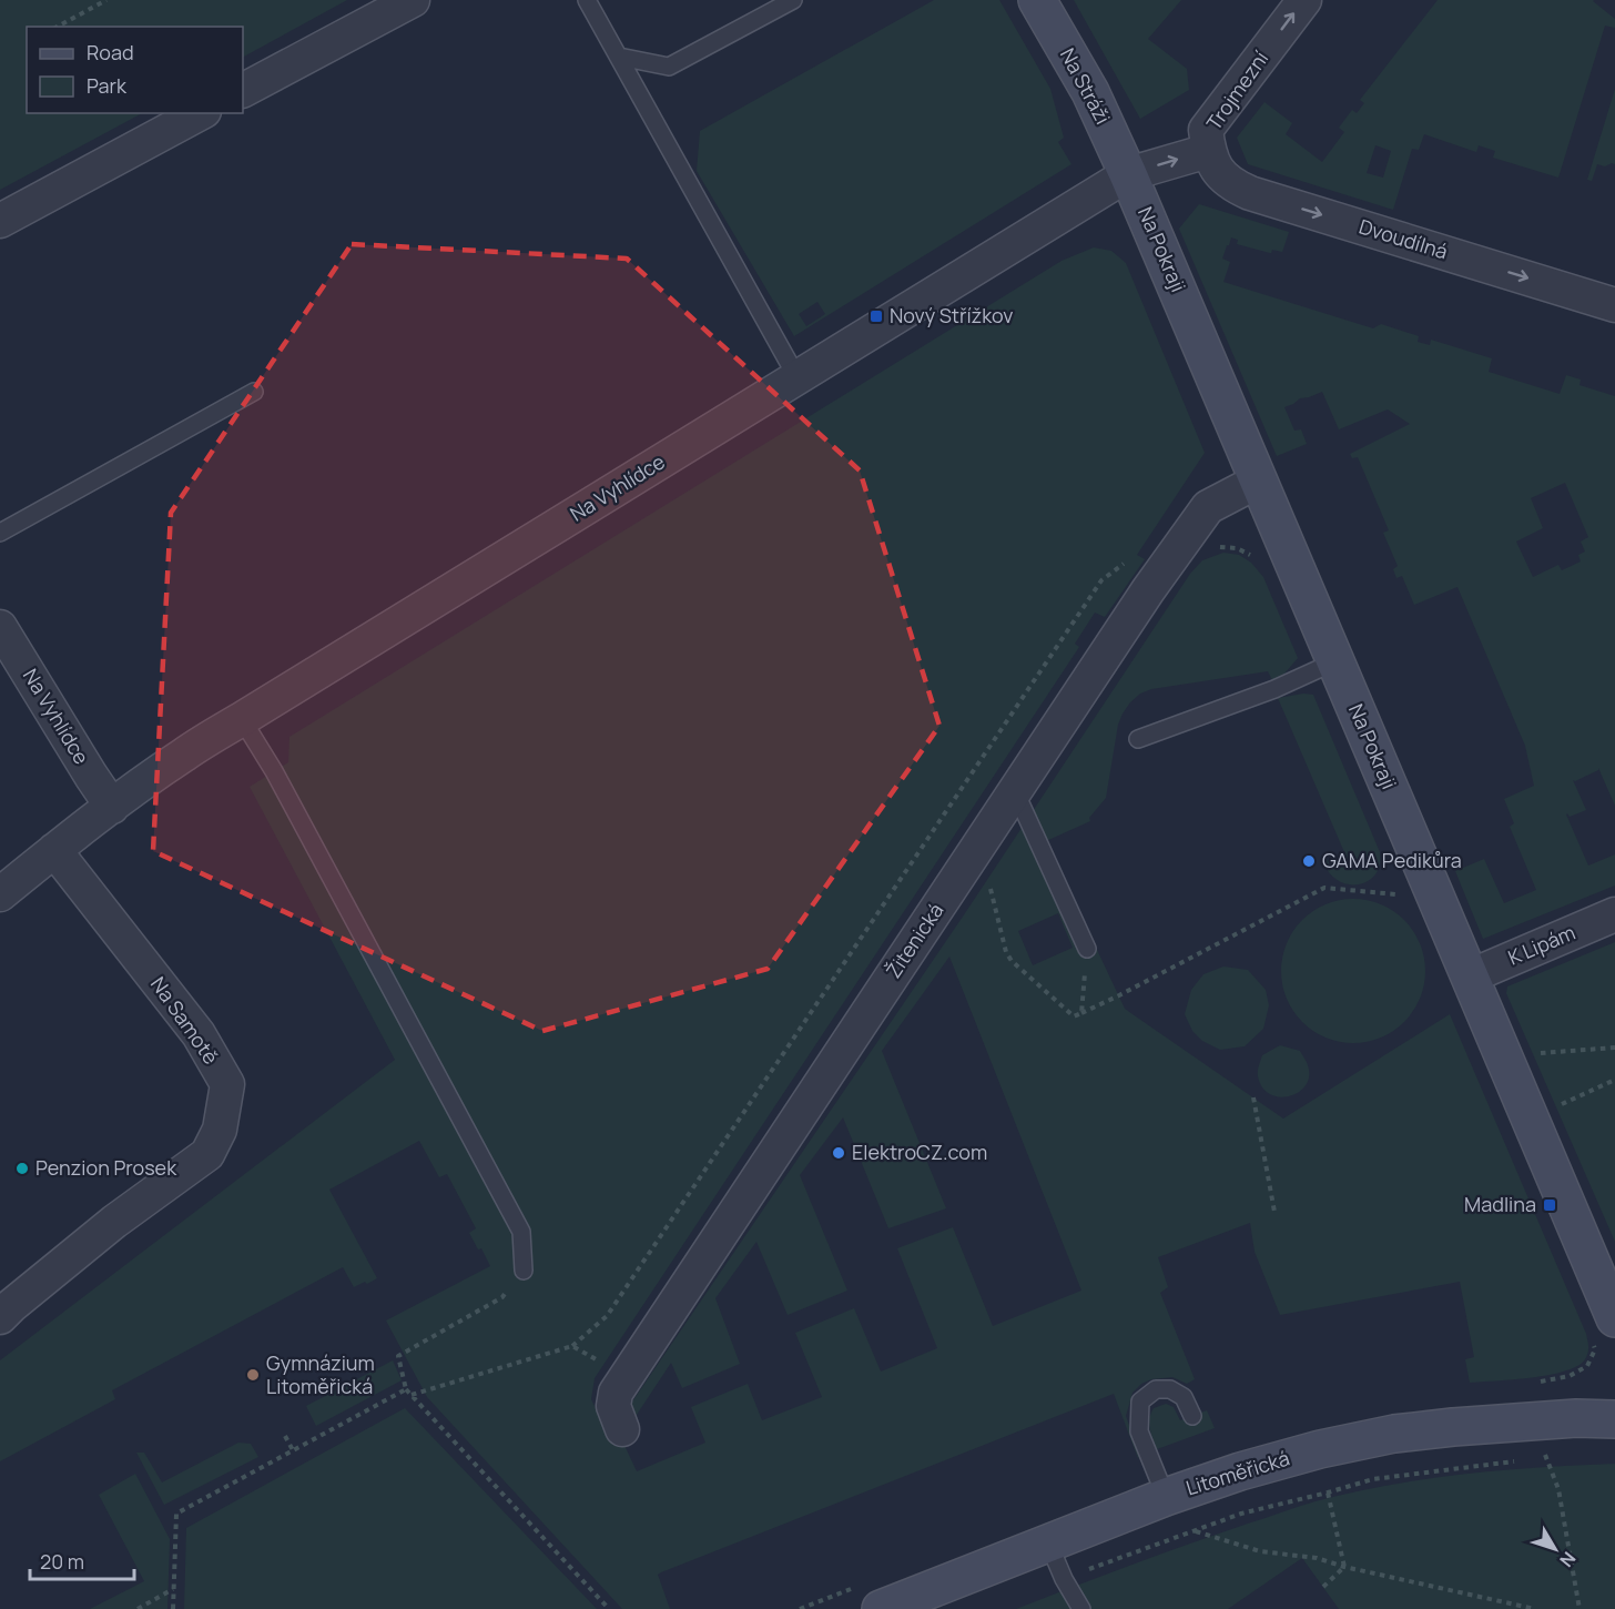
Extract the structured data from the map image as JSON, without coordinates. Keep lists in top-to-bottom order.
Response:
{
  "streets": {
    "street": [
      "Na Stráži",
      "Trojmezní",
      "Dvoudílná",
      "Na Pokraji",
      "Na Vyhlídce",
      "Žitenická",
      "K Lipám",
      "Na Samotě",
      "Litoměřická"
    ]
  },
  "crossings": [
    ["Na Stráži", "Trojmezní"],
    ["Na Stráži", "Na Pokraji"],
    ["Na Stráži", "Na Vyhlídce"],
    ["Trojmezní", "Dvoudílná"],
    ["Trojmezní", "Na Pokraji"],
    ["Trojmezní", "Na Vyhlídce"],
    ["Na Pokraji", "Na Vyhlídce"],
    ["Na Pokraji", "Žitenická"],
    ["Na Pokraji", "K Lipám"],
    ["Na Vyhlídce", "Na Samotě"]
  ],
  "one_way": ["Trojmezní", "Dvoudílná"],
  "places": {
    "transit": ["Nový Střížkov", "Madlina"],
    "other": [
      "GAMA Pedikůra",
      "ElektroCZ.com",
      "Penzion Prosek",
      "Gymnázium Litoměřická"
    ]
  },
  "legend": ["Road", "Park"],
  "scale_bar": "20 m",
  "north": "bottom right"
}
